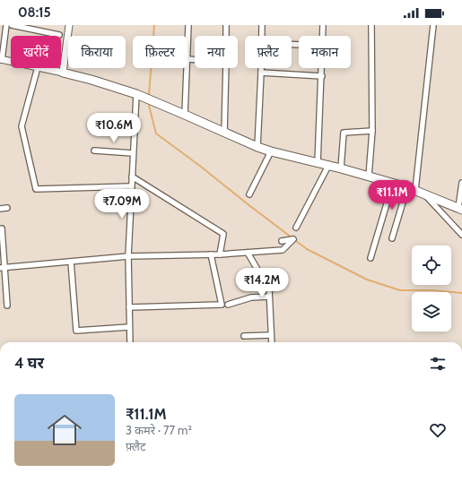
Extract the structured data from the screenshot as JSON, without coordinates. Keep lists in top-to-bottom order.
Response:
{
  "page": {
    "status": "08:15",
    "chip": [
      "खरीदें",
      "किराया",
      "फ़िल्टर",
      "नया",
      "फ़्लैट",
      "मकान"
    ],
    "price": [
      "₹10.6M",
      "₹11.1M",
      "₹7.09M",
      "₹14.2M"
    ],
    "heading": "4 घर",
    "list": [
      {
        "name": "₹11.1M",
        "note": "3 कमरे · 77 m² · फ़्लैट"
      }
    ]
  }
}
